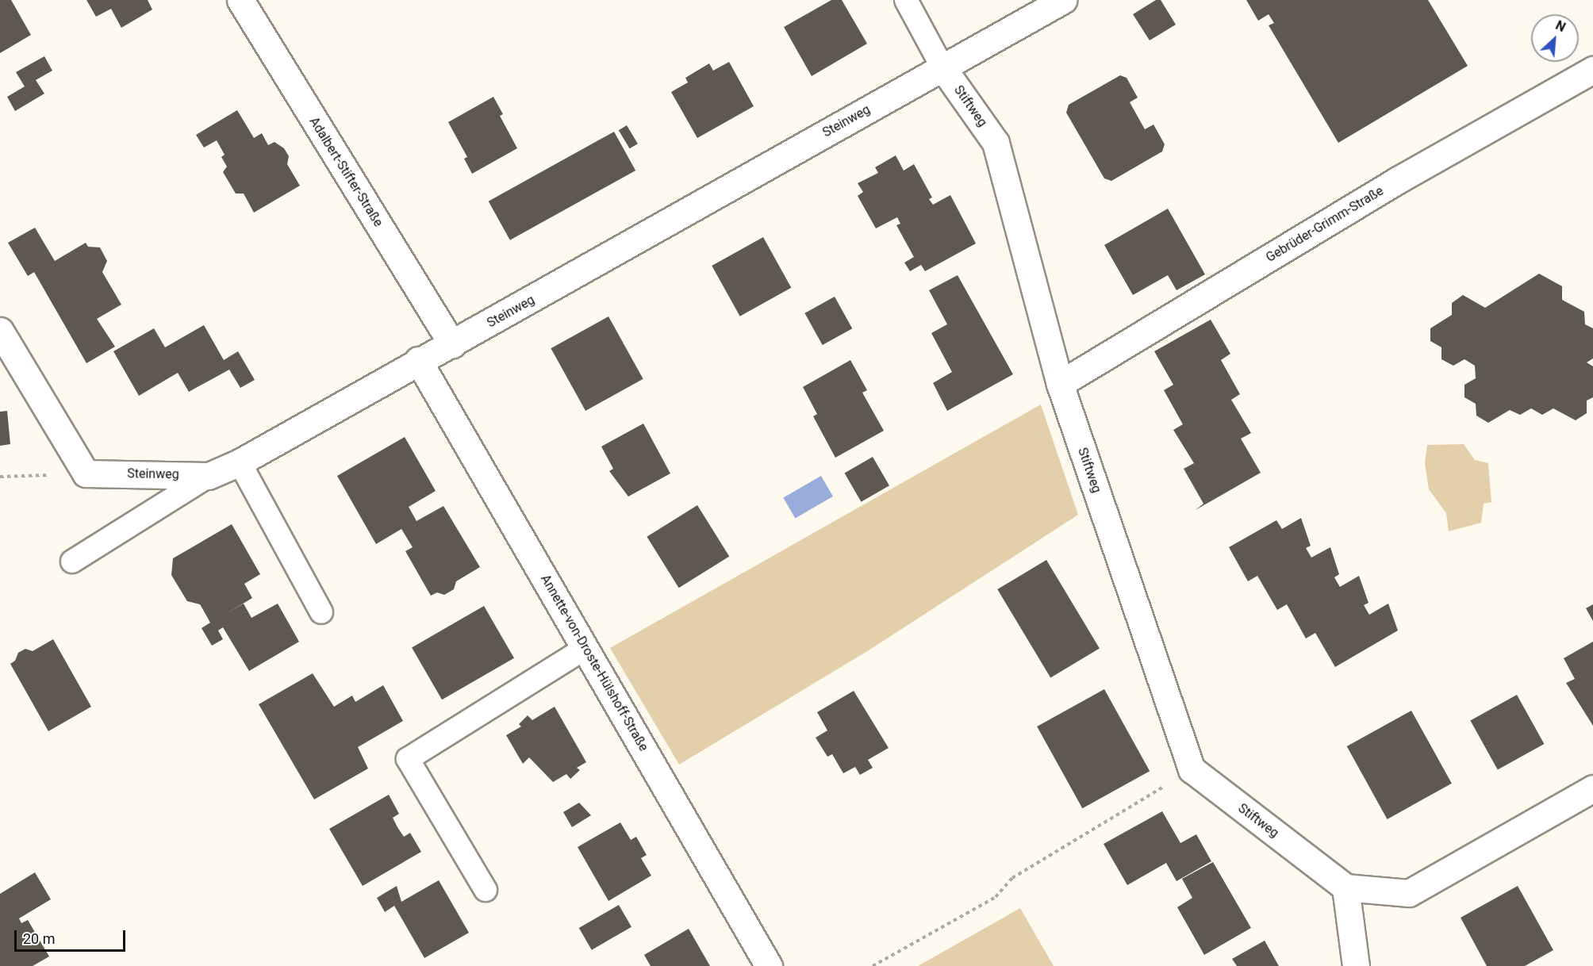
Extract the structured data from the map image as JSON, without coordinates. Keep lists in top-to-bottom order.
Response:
{
  "streets": {
    "street": [
      "Stiftweg",
      "Steinweg",
      "Adalbert-Stifter-Straße",
      "Gebrüder-Grimm-Straße",
      "Annette-von-Droste-Hülshoff-Straße"
    ]
  },
  "crossings": [
    ["Stiftweg", "Steinweg"],
    ["Stiftweg", "Gebrüder-Grimm-Straße"],
    ["Steinweg", "Adalbert-Stifter-Straße"],
    ["Steinweg", "Annette-von-Droste-Hülshoff-Straße"]
  ],
  "scale_bar": "20 m",
  "north": "top right"
}
